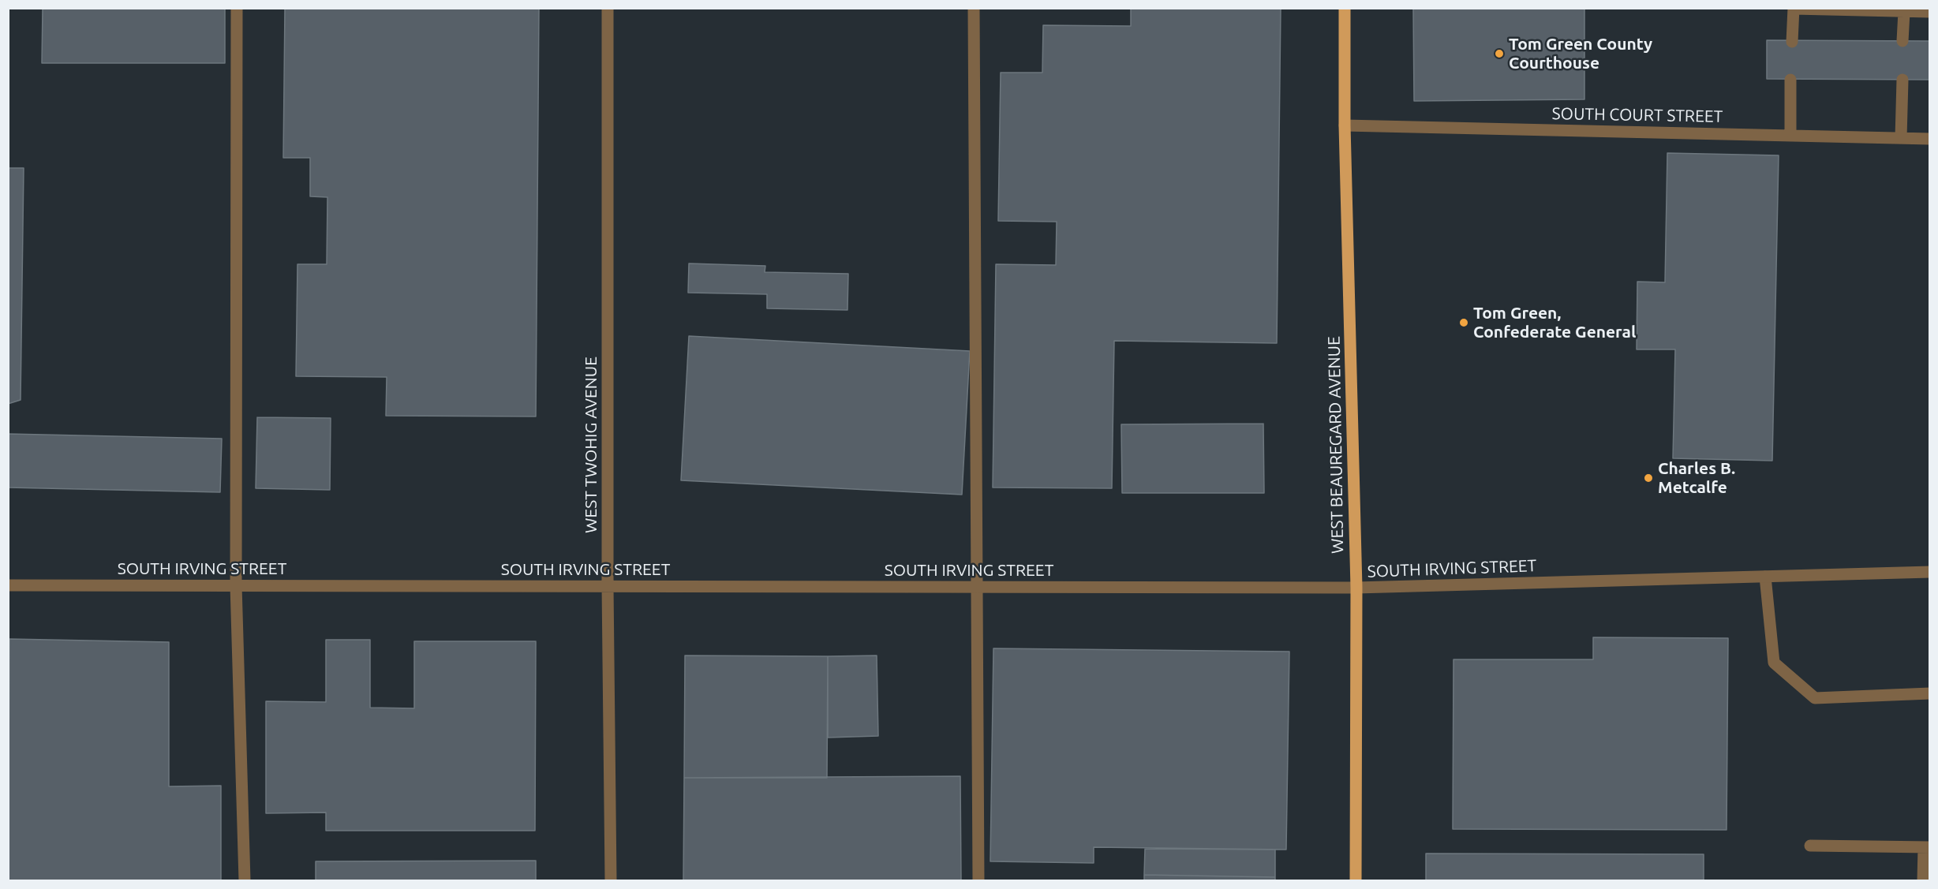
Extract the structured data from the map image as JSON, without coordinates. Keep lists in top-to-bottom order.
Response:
{
  "streets": {
    "main road": ["WEST BEAUREGARD AVENUE"],
    "street": ["SOUTH COURT STREET", "WEST TWOHIG AVENUE", "SOUTH IRVING STREET"]
  },
  "crossings": [
    ["SOUTH COURT STREET", "WEST BEAUREGARD AVENUE"],
    ["WEST TWOHIG AVENUE", "SOUTH IRVING STREET"],
    ["WEST BEAUREGARD AVENUE", "SOUTH IRVING STREET"]
  ],
  "places": ["Tom Green County Courthouse", "Tom Green, Confederate General", "Charles B. Metcalfe"]
}
